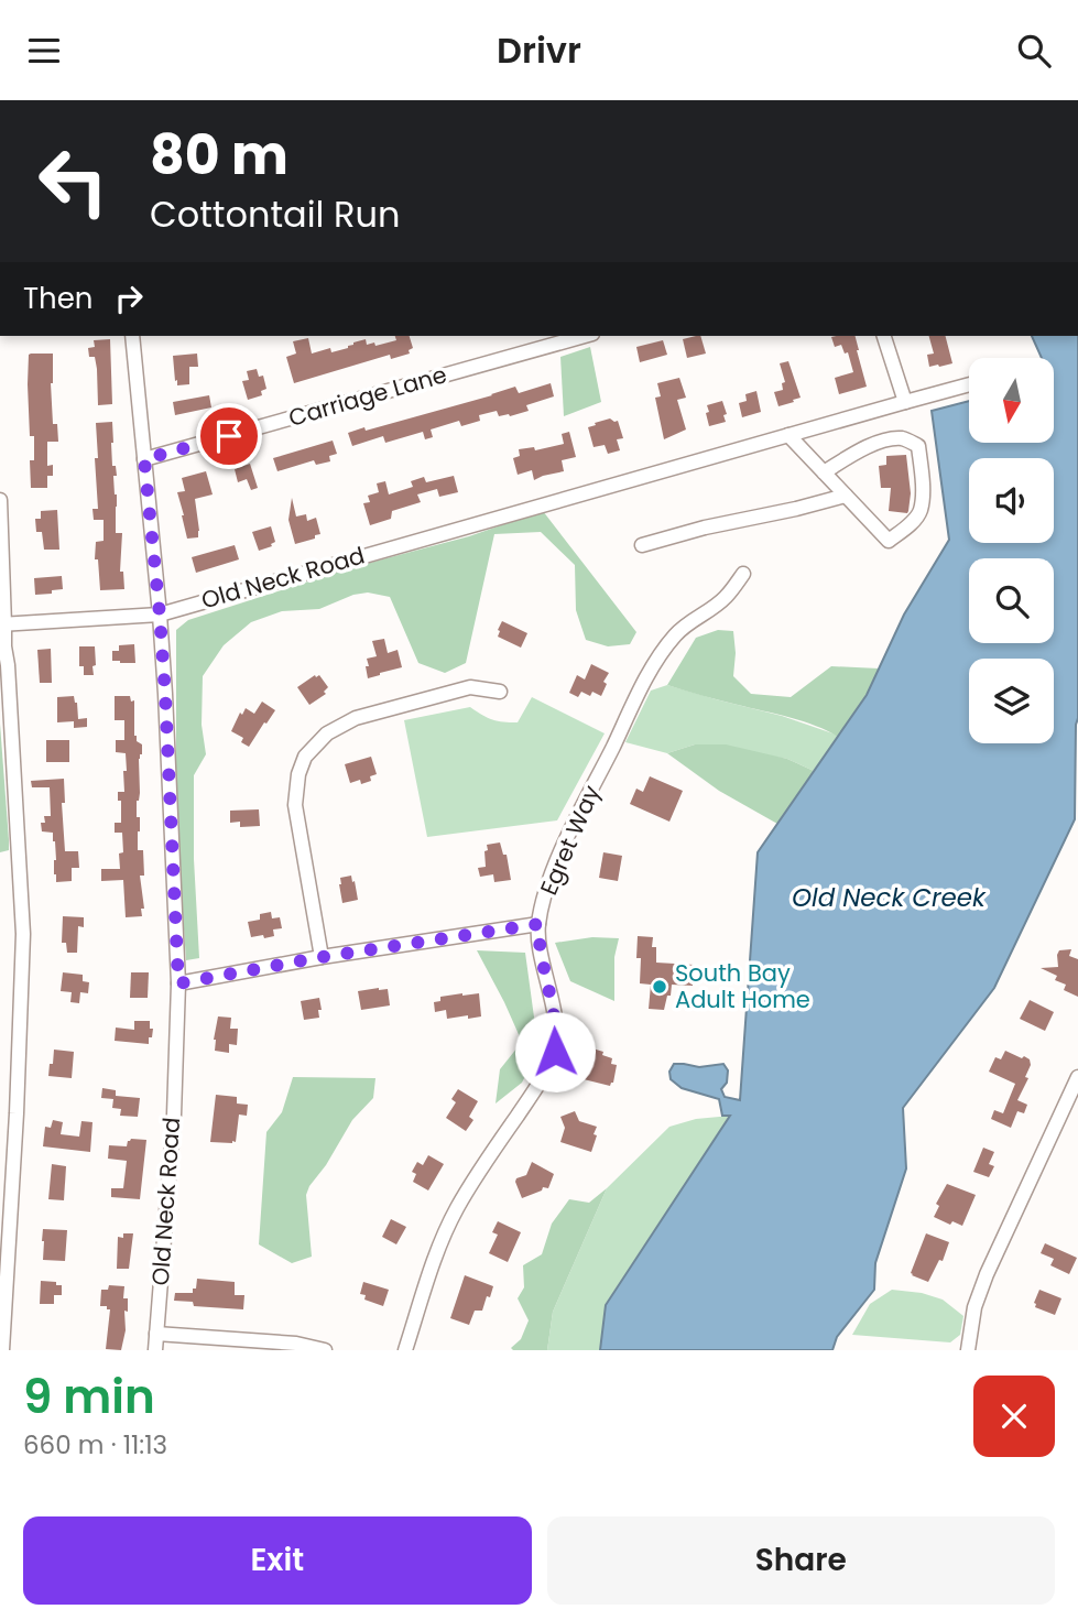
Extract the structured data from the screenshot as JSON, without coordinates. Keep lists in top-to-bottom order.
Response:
{
  "streets": {
    "street": ["Carriage Lane", "Old Neck Road", "Egret Way"]
  },
  "water": ["Old Neck Creek"],
  "places": ["South Bay Adult Home"],
  "north": "bottom",
  "page": {
    "header": "Drivr",
    "turn": ["80 m", "Cottontail Run"],
    "then": "Then",
    "heading": ["9 min", "660 m · 11:13"],
    "buttons": ["Exit", "Share"]
  }
}
